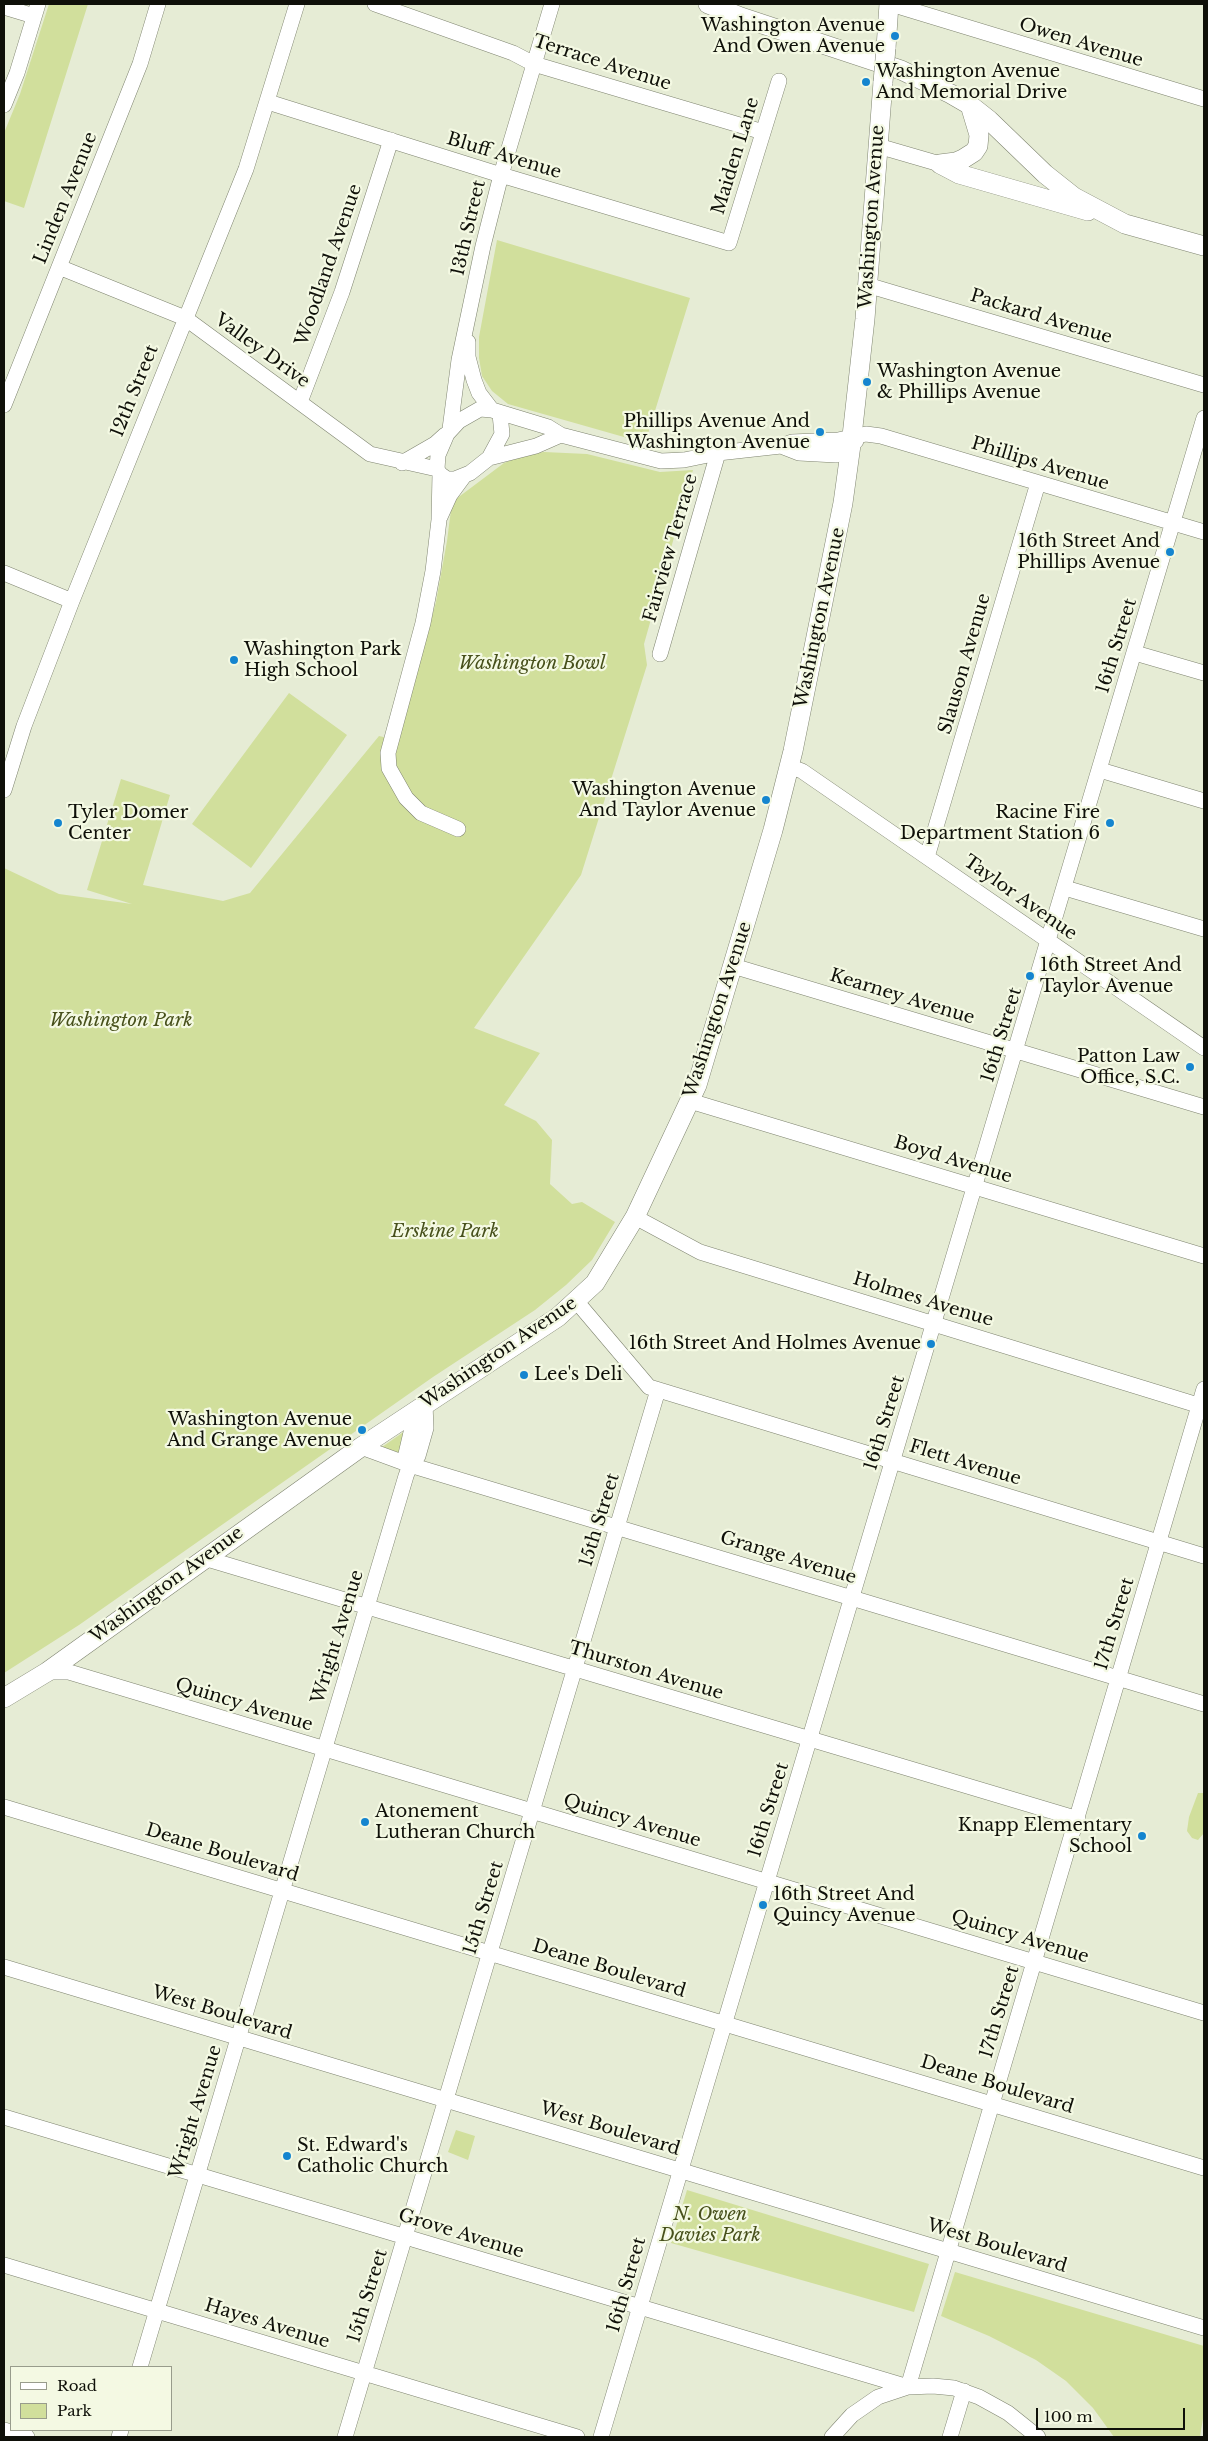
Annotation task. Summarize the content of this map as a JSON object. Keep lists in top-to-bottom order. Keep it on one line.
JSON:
{"streets":{"main road":["Washington Avenue"],"street":["Owen Avenue","Terrace Avenue","Bluff Avenue","Maiden Lane","Linden Avenue","13th Street","Woodland Avenue","Packard Avenue","Valley Drive","12th Street","Phillips Avenue","Fairview Terrace","16th Street","Slauson Avenue","Taylor Avenue","Kearney Avenue","Boyd Avenue","Holmes Avenue","Flett Avenue","15th Street","Grange Avenue","17th Street","Wright Avenue","Thurston Avenue","Quincy Avenue","Deane Boulevard","West Boulevard","Grove Avenue","Hayes Avenue"]},"crossings":[["Owen Avenue","Washington Avenue"],["Terrace Avenue","Maiden Lane"],["Terrace Avenue","13th Street"],["Bluff Avenue","Maiden Lane"],["Bluff Avenue","13th Street"],["Bluff Avenue","Woodland Avenue"],["Bluff Avenue","12th Street"],["Linden Avenue","Valley Drive"],["Washington Avenue","Packard Avenue"],["Washington Avenue","Phillips Avenue"],["Washington Avenue","Taylor Avenue"],["Washington Avenue","Kearney Avenue"],["Washington Avenue","Boyd Avenue"],["Washington Avenue","Holmes Avenue"],["Washington Avenue","Flett Avenue"],["Washington Avenue","Grange Avenue"],["Washington Avenue","Wright Avenue"],["Washington Avenue","Thurston Avenue"],["Washington Avenue","Quincy Avenue"],["13th Street","Valley Drive"],["Woodland Avenue","Valley Drive"],["Valley Drive","12th Street"],["Phillips Avenue","16th Street"],["Phillips Avenue","Slauson Avenue"],["16th Street","Taylor Avenue"],["16th Street","Kearney Avenue"],["16th Street","Boyd Avenue"],["16th Street","Holmes Avenue"],["16th Street","Flett Avenue"],["16th Street","Grange Avenue"],["16th Street","Thurston Avenue"],["16th Street","Quincy Avenue"],["16th Street","Deane Boulevard"],["16th Street","West Boulevard"],["16th Street","Grove Avenue"],["Slauson Avenue","Taylor Avenue"],["Holmes Avenue","17th Street"],["Flett Avenue","15th Street"],["Flett Avenue","17th Street"],["15th Street","Grange Avenue"],["15th Street","Thurston Avenue"],["15th Street","Quincy Avenue"],["15th Street","Deane Boulevard"],["15th Street","West Boulevard"],["15th Street","Grove Avenue"],["15th Street","Hayes Avenue"],["Grange Avenue","17th Street"],["Grange Avenue","Wright Avenue"],["17th Street","Thurston Avenue"],["17th Street","Quincy Avenue"],["17th Street","Deane Boulevard"],["17th Street","West Boulevard"],["17th Street","Grove Avenue"],["Wright Avenue","Thurston Avenue"],["Wright Avenue","Quincy Avenue"],["Wright Avenue","Deane Boulevard"],["Wright Avenue","West Boulevard"],["Wright Avenue","Grove Avenue"],["Wright Avenue","Hayes Avenue"]],"parks":["Washington Bowl","Washington Park","Erskine Park","N. Owen Davies Park"],"places":["Washington Avenue And Owen Avenue","Washington Avenue And Memorial Drive","Washington Avenue & Phillips Avenue","Phillips Avenue And Washington Avenue","16th Street And Phillips Avenue","Washington Park High School","Washington Avenue And Taylor Avenue","Tyler Domer Center","Racine Fire Department Station 6","16th Street And Taylor Avenue","Patton Law Office, S.C.","16th Street And Holmes Avenue","Lee's Deli","Washington Avenue And Grange Avenue","Atonement Lutheran Church","Knapp Elementary School","16th Street And Quincy Avenue","St. Edward's Catholic Church"],"legend":["Road","Park"],"scale_bar":"100 m"}
